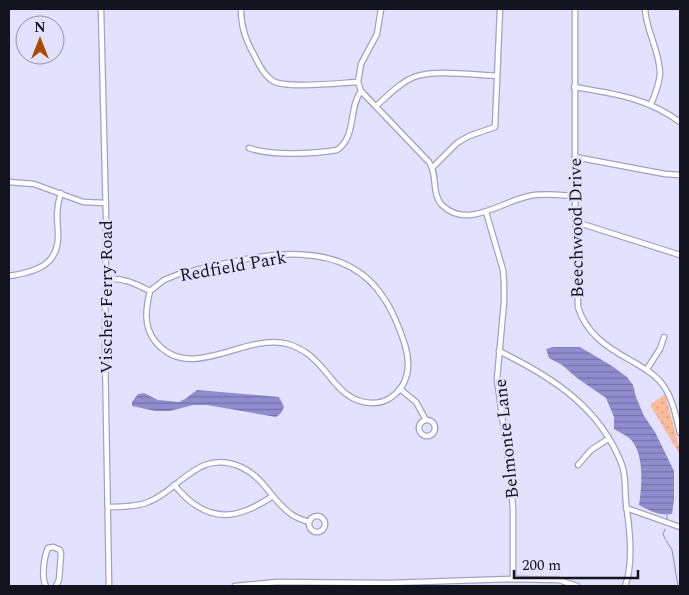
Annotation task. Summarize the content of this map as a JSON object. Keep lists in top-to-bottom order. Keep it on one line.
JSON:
{"streets":{"street":["Beechwood Drive","Redfield Park","Vischer Ferry Road","Belmonte Lane"]},"scale_bar":"200 m","north":"top"}
